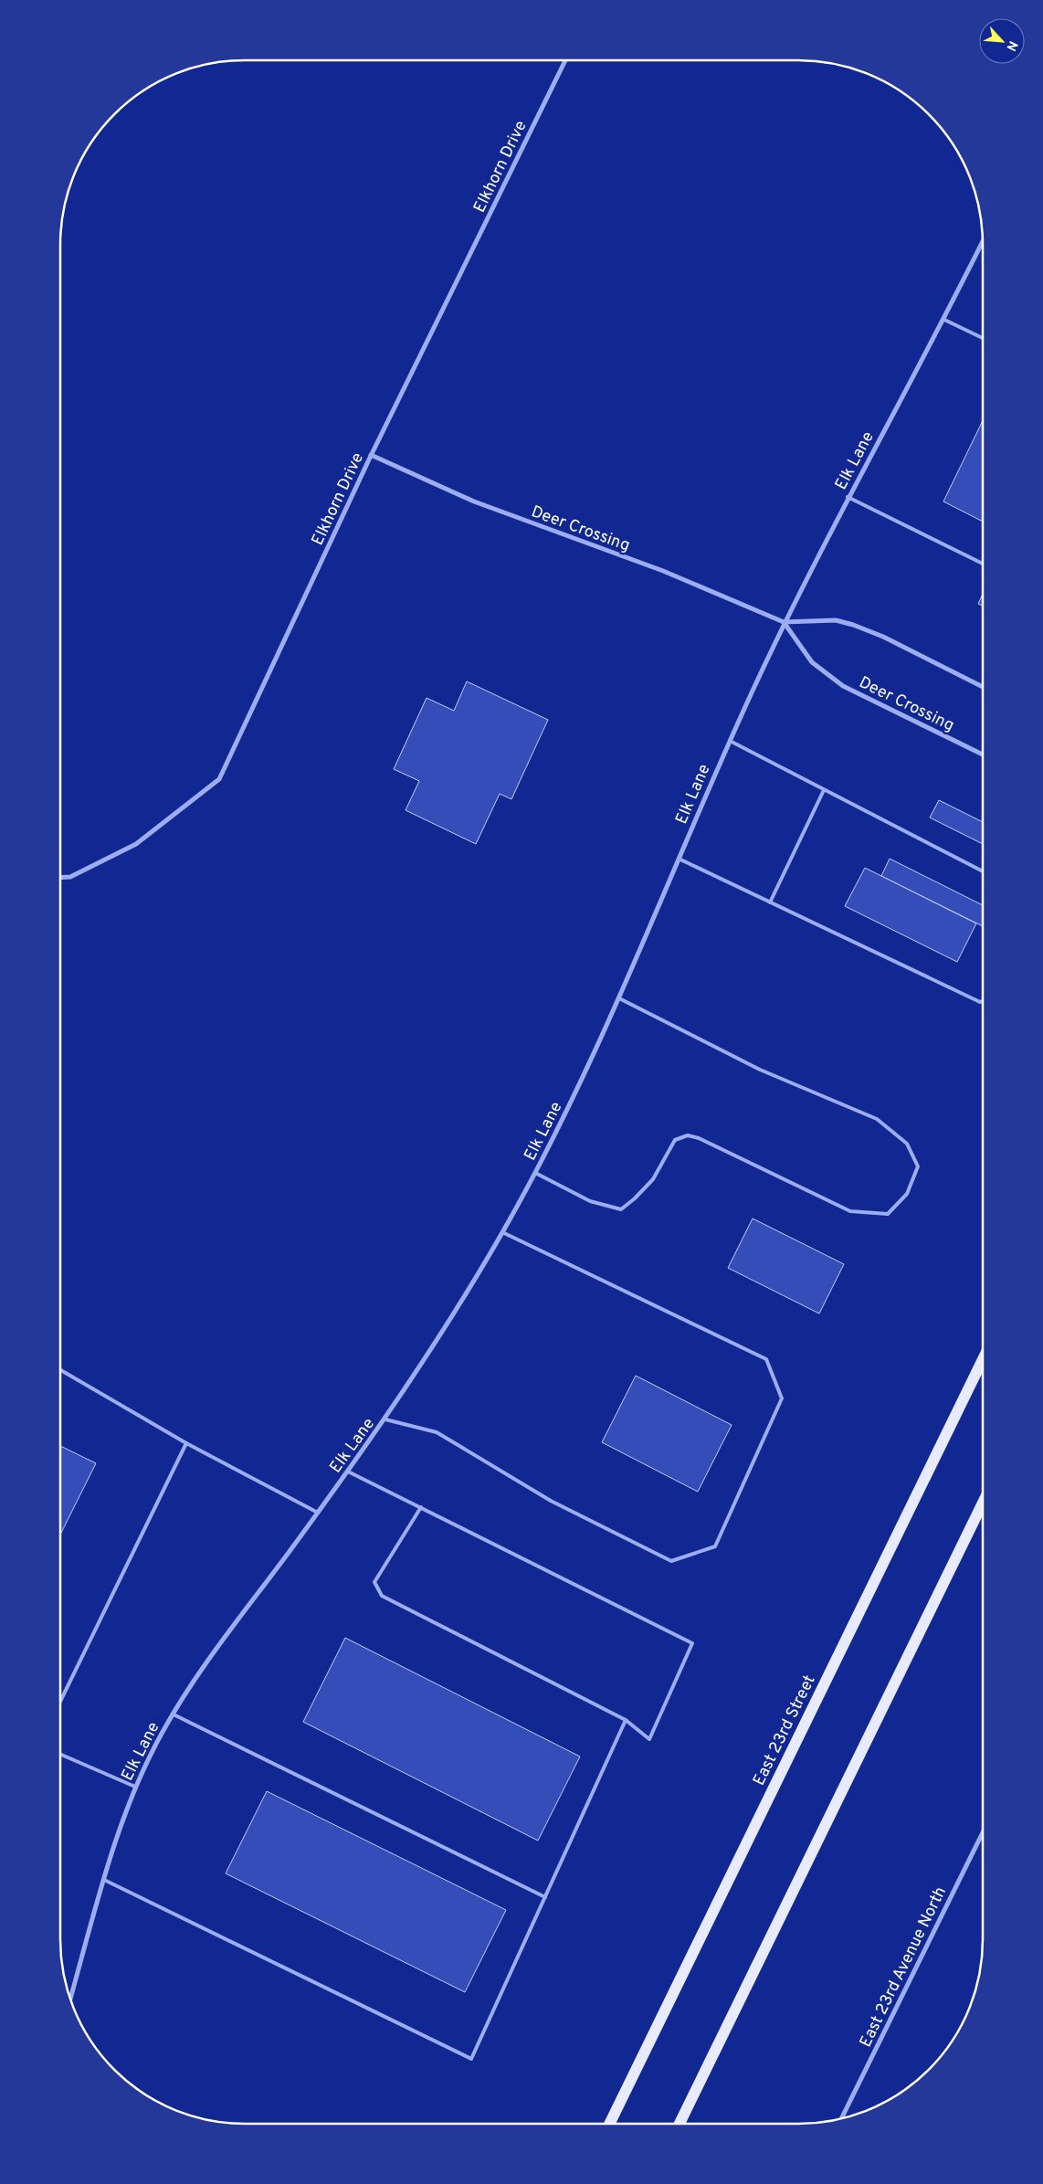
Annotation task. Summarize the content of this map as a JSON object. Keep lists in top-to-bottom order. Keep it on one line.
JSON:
{"streets":{"main road":["East 23rd Street"],"street":["Elkhorn Drive","Elk Lane","Deer Crossing","East 23rd Avenue North"]},"crossings":[["Elkhorn Drive","Deer Crossing"],["Elk Lane","Deer Crossing"]],"north":"bottom right"}
